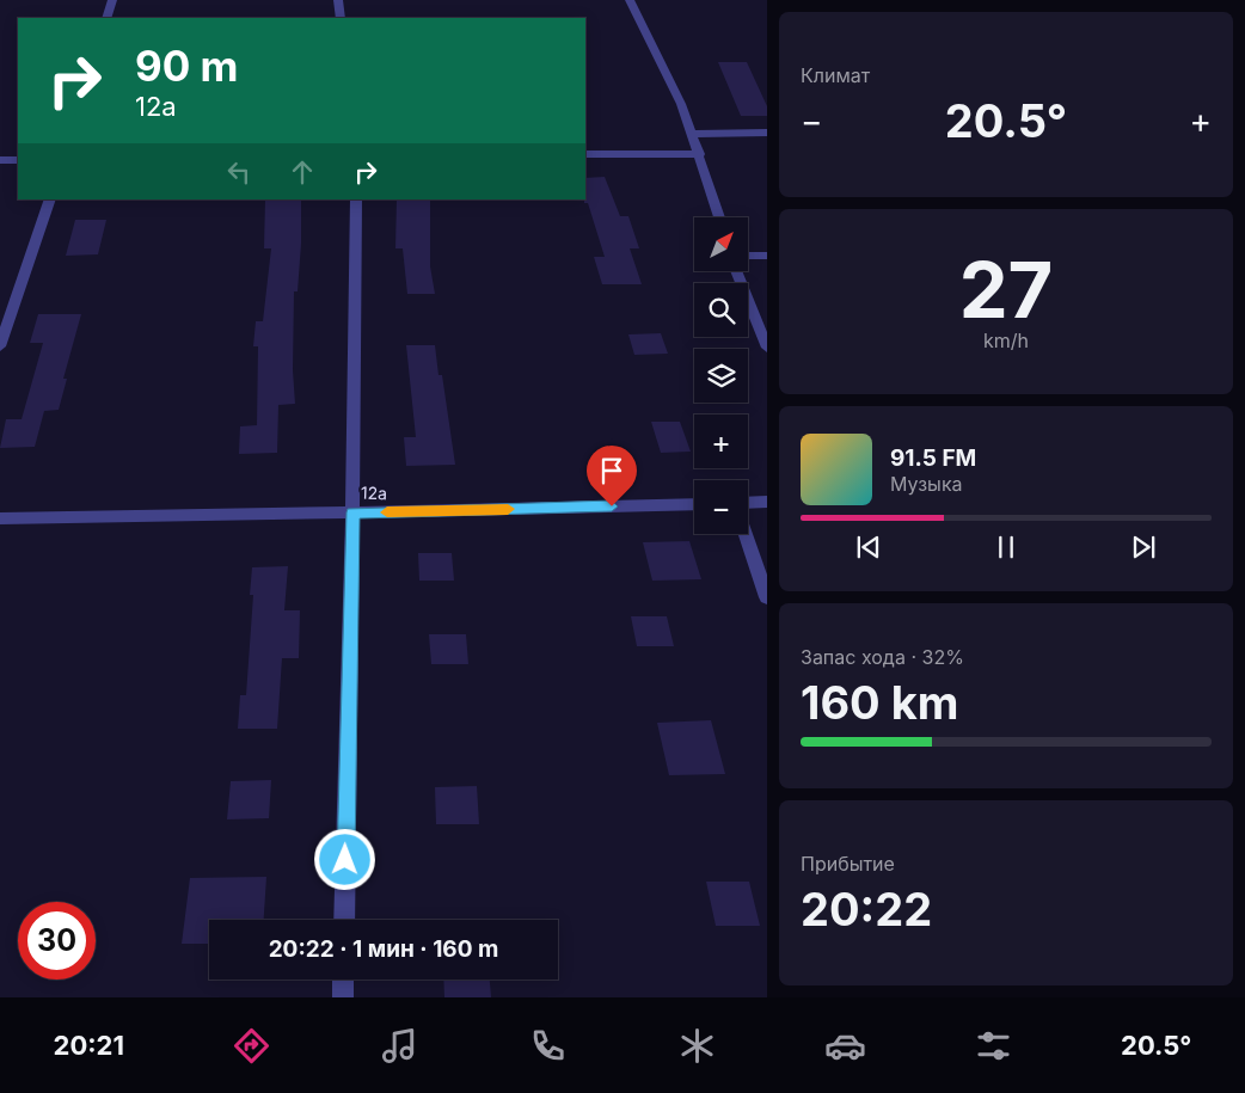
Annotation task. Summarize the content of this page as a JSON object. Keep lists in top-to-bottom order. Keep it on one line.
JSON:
{"streets":{"street":["12а"]},"north":"top right","page":{"tile":["Климат",["27","km/h"],["Запас хода · 32%","160 km"],["Прибытие","20:22"]],"turn":["90 m","12а"],"heat":["−","20.5°","+"],"map_buttons":["+","−"],"song":["91.5 FM","Музыка"],"limit":"30","trip":"20:22 · 1 мин · 160 m","tabs":["20:21","20.5°"]}}
